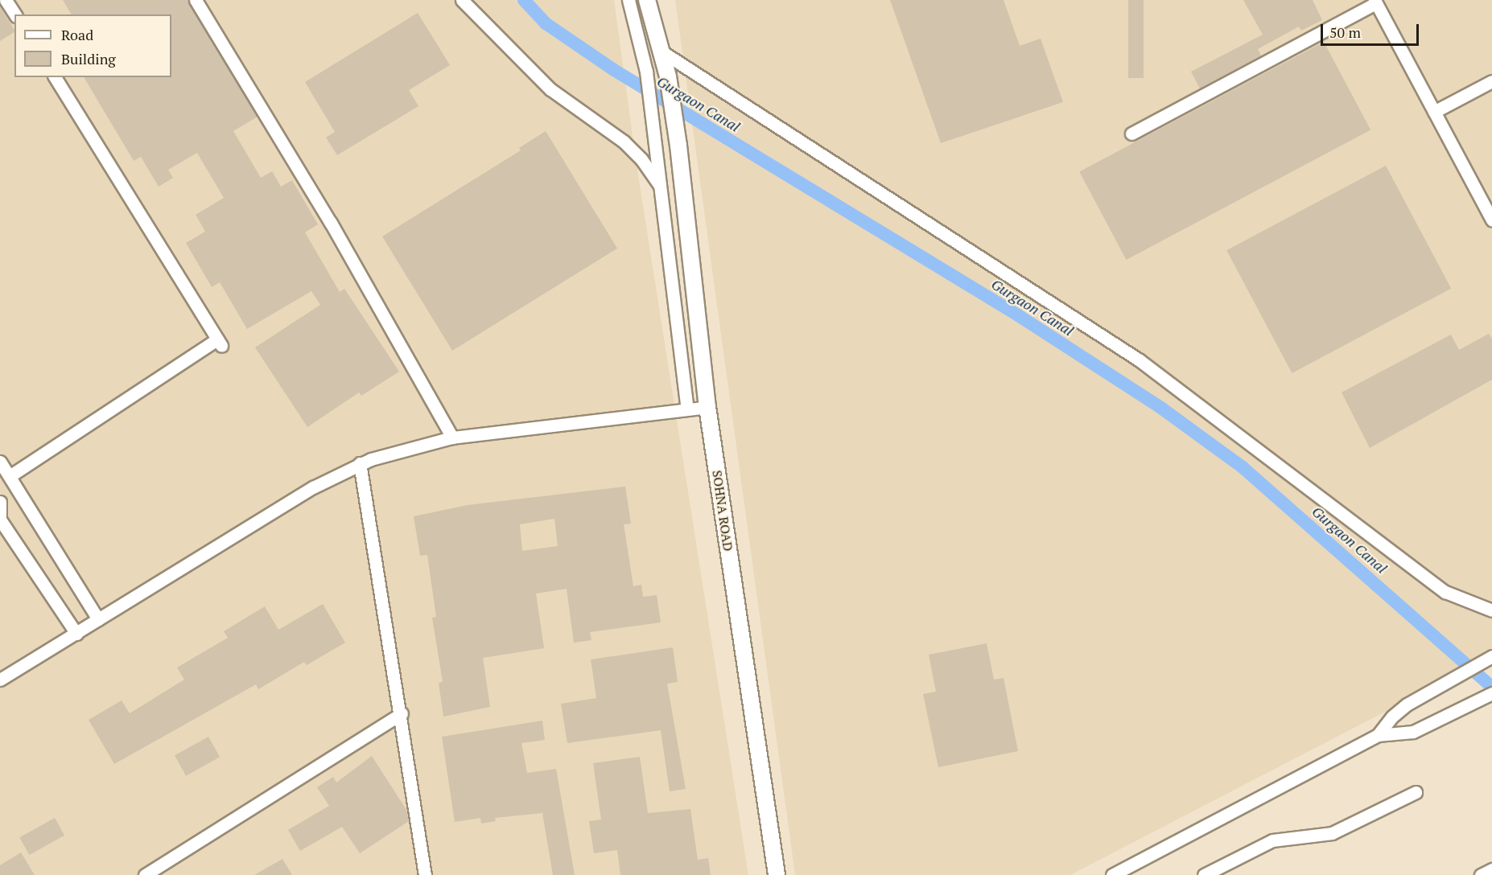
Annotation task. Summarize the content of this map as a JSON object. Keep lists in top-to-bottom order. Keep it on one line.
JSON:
{"streets":{"main road":["SOHNA ROAD"]},"water":["Gurgaon Canal"],"legend":["Road","Building"],"scale_bar":"50 m"}
